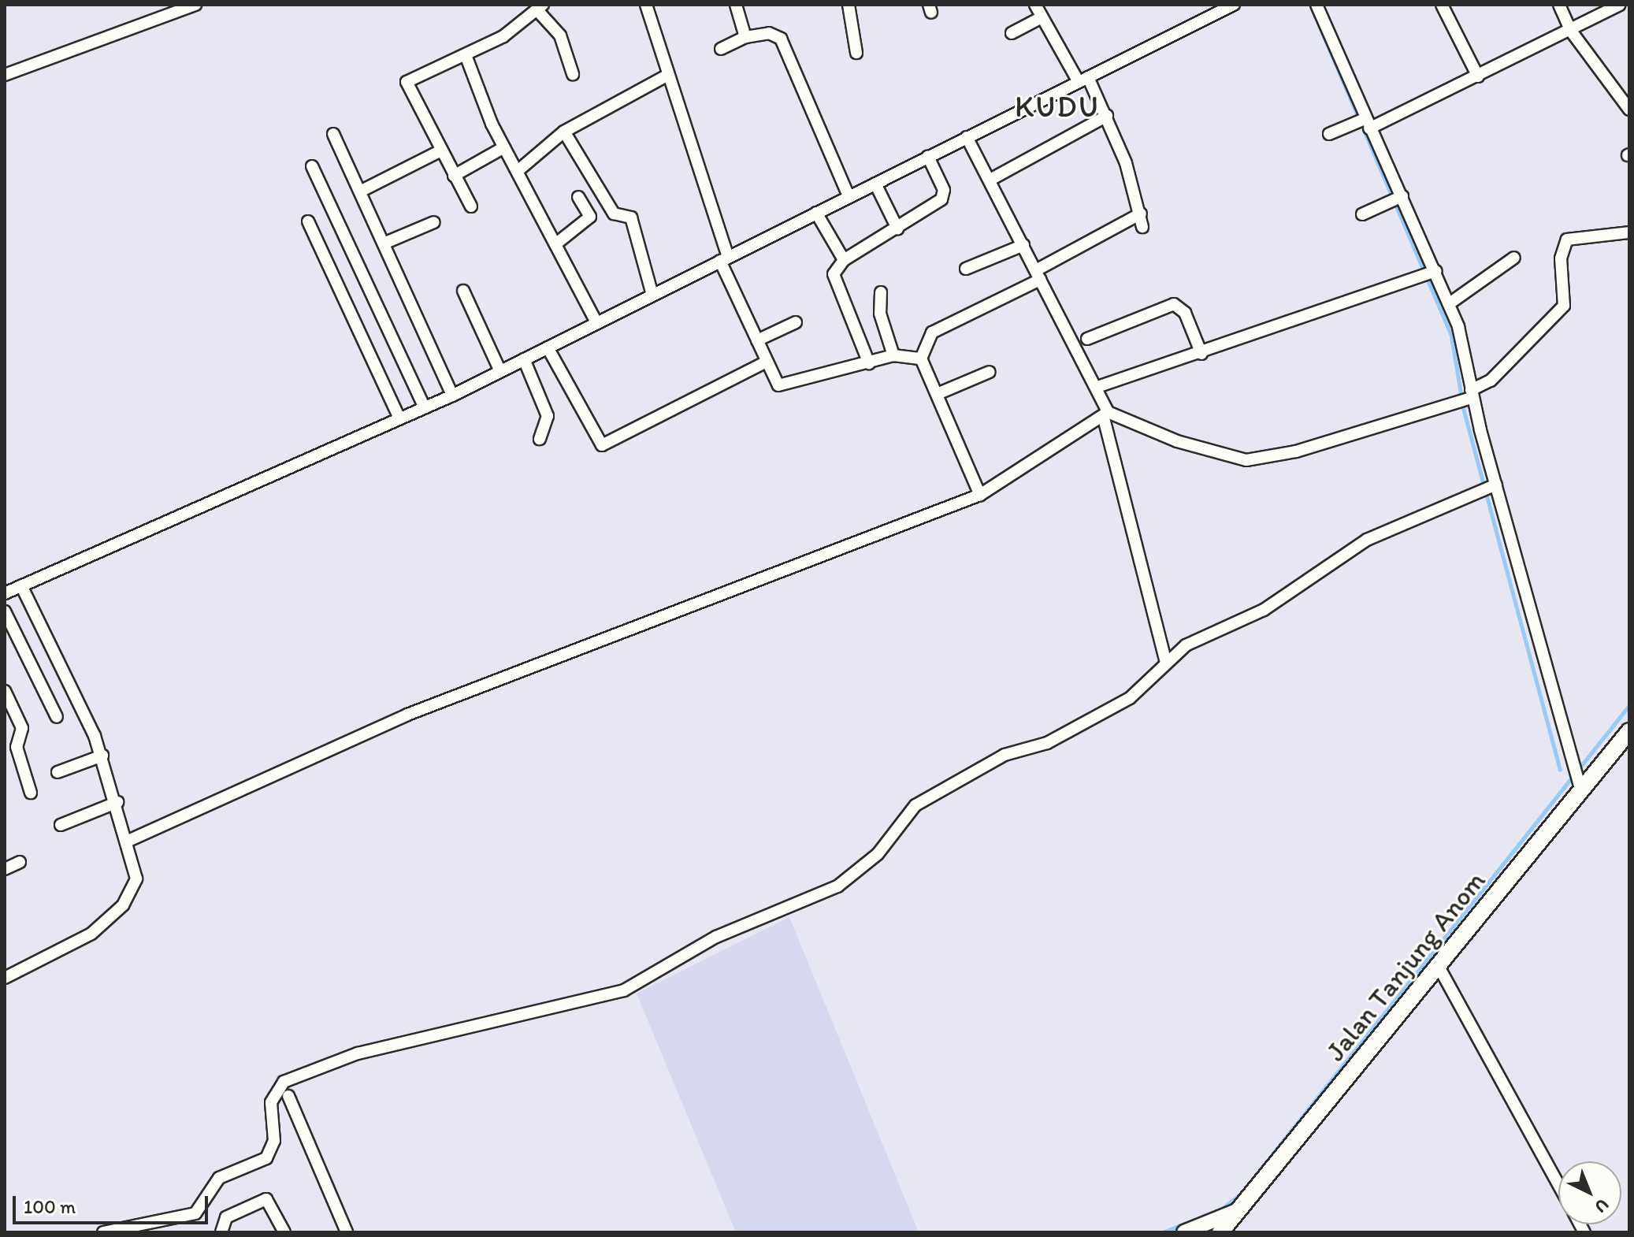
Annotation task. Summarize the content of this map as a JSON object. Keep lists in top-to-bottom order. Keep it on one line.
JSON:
{"streets":{"main road":["Jalan Tanjung Anom"]},"districts":["KUDU"],"scale_bar":"100 m","north":"bottom right"}
